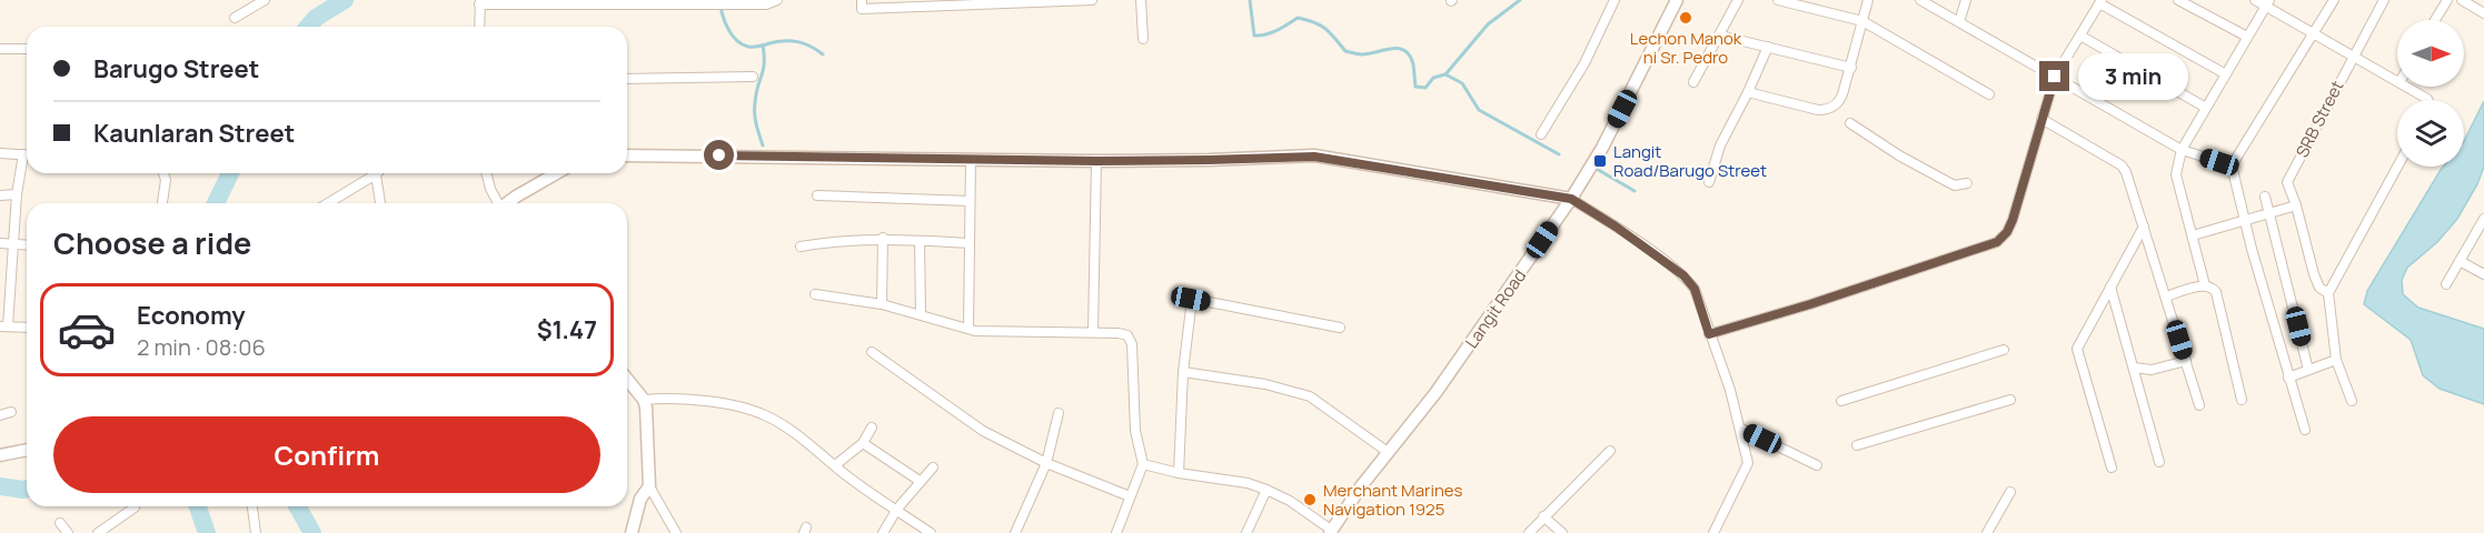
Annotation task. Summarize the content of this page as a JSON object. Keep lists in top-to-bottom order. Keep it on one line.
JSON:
{"streets":{"main road":["Langit Road"],"street":["SRB Street"]},"places":{"other":["Lechon Manok ni Sr. Pedro","Merchant Marines Navigation 1925"],"transit":["Langit Road/Barugo Street"]},"north":"right","page":{"banner":["Barugo Street","Kaunlaran Street"],"bubble":"3 min","heading":"Choose a ride","list":[{"name":"Economy","note":"2 min · 08:06","value":"$1.47"}],"buttons":"Confirm"}}
